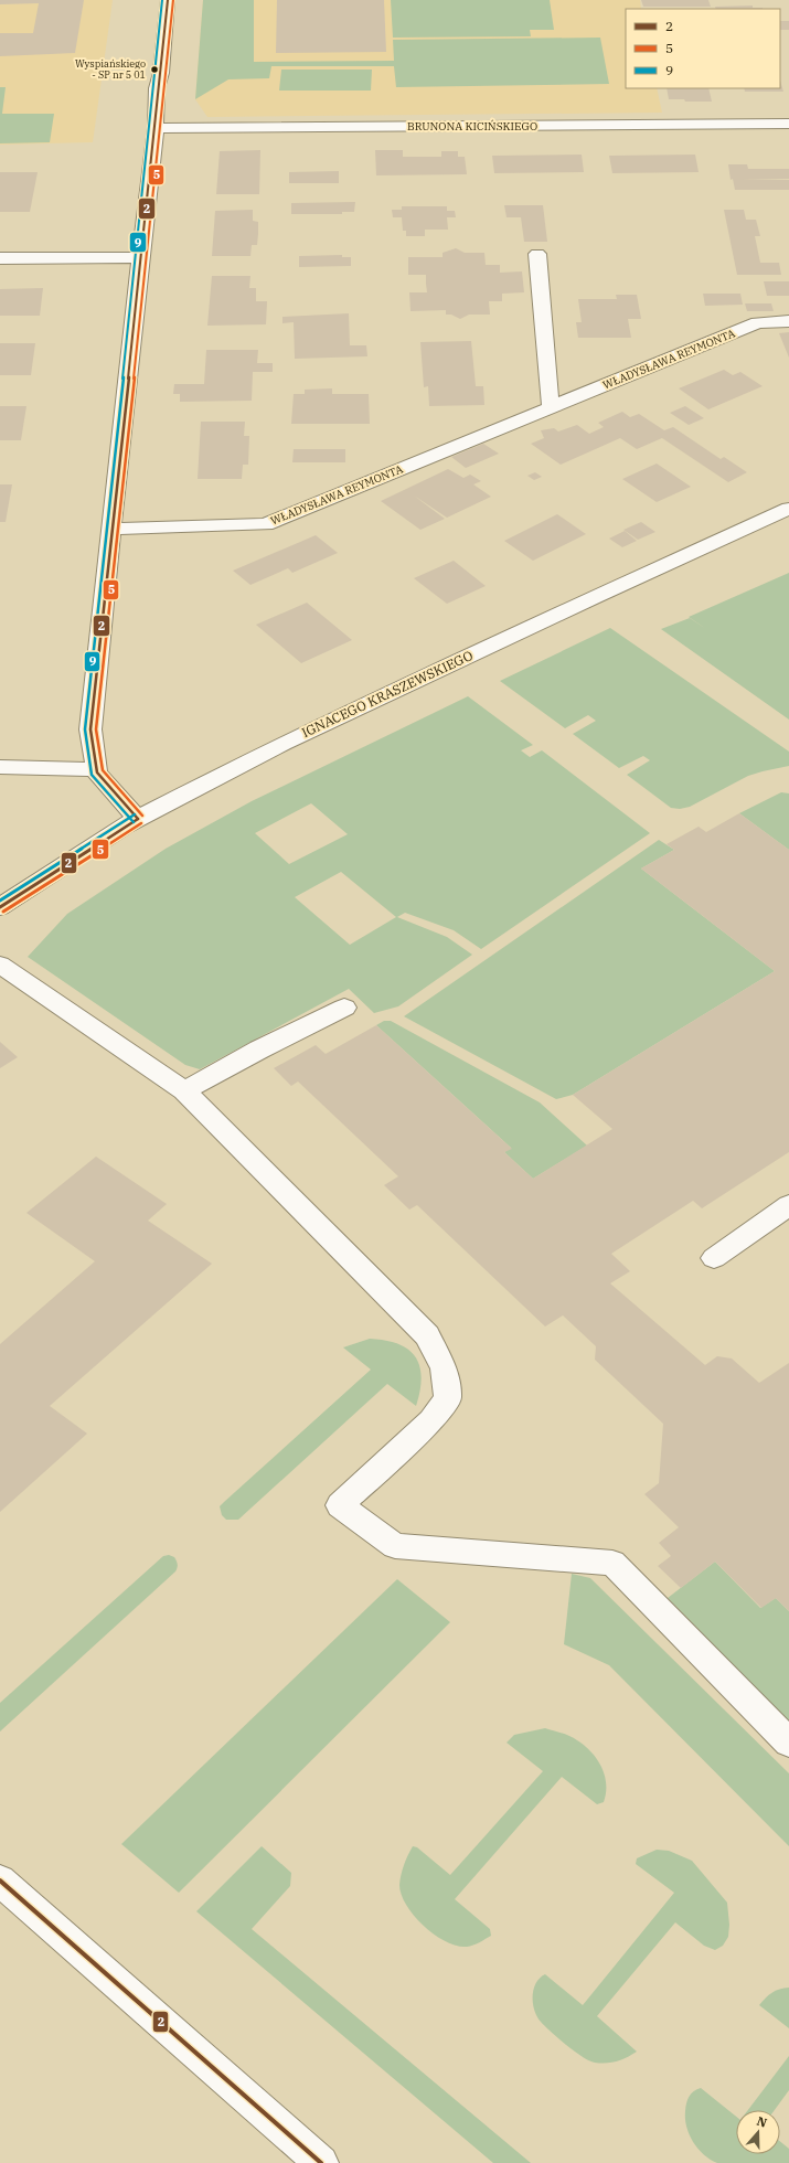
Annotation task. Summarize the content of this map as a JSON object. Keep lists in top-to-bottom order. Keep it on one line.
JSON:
{"streets":{"street":["BRUNONA KICIŃSKIEGO","WŁADYSŁAWA REYMONTA","IGNACEGO KRASZEWSKIEGO"]},"places":["Wyspiańskiego - SP nr 5 01"],"lines":["transit line 2","transit line 5","transit line 9"],"legend":["2","5","9"],"north":"top"}
